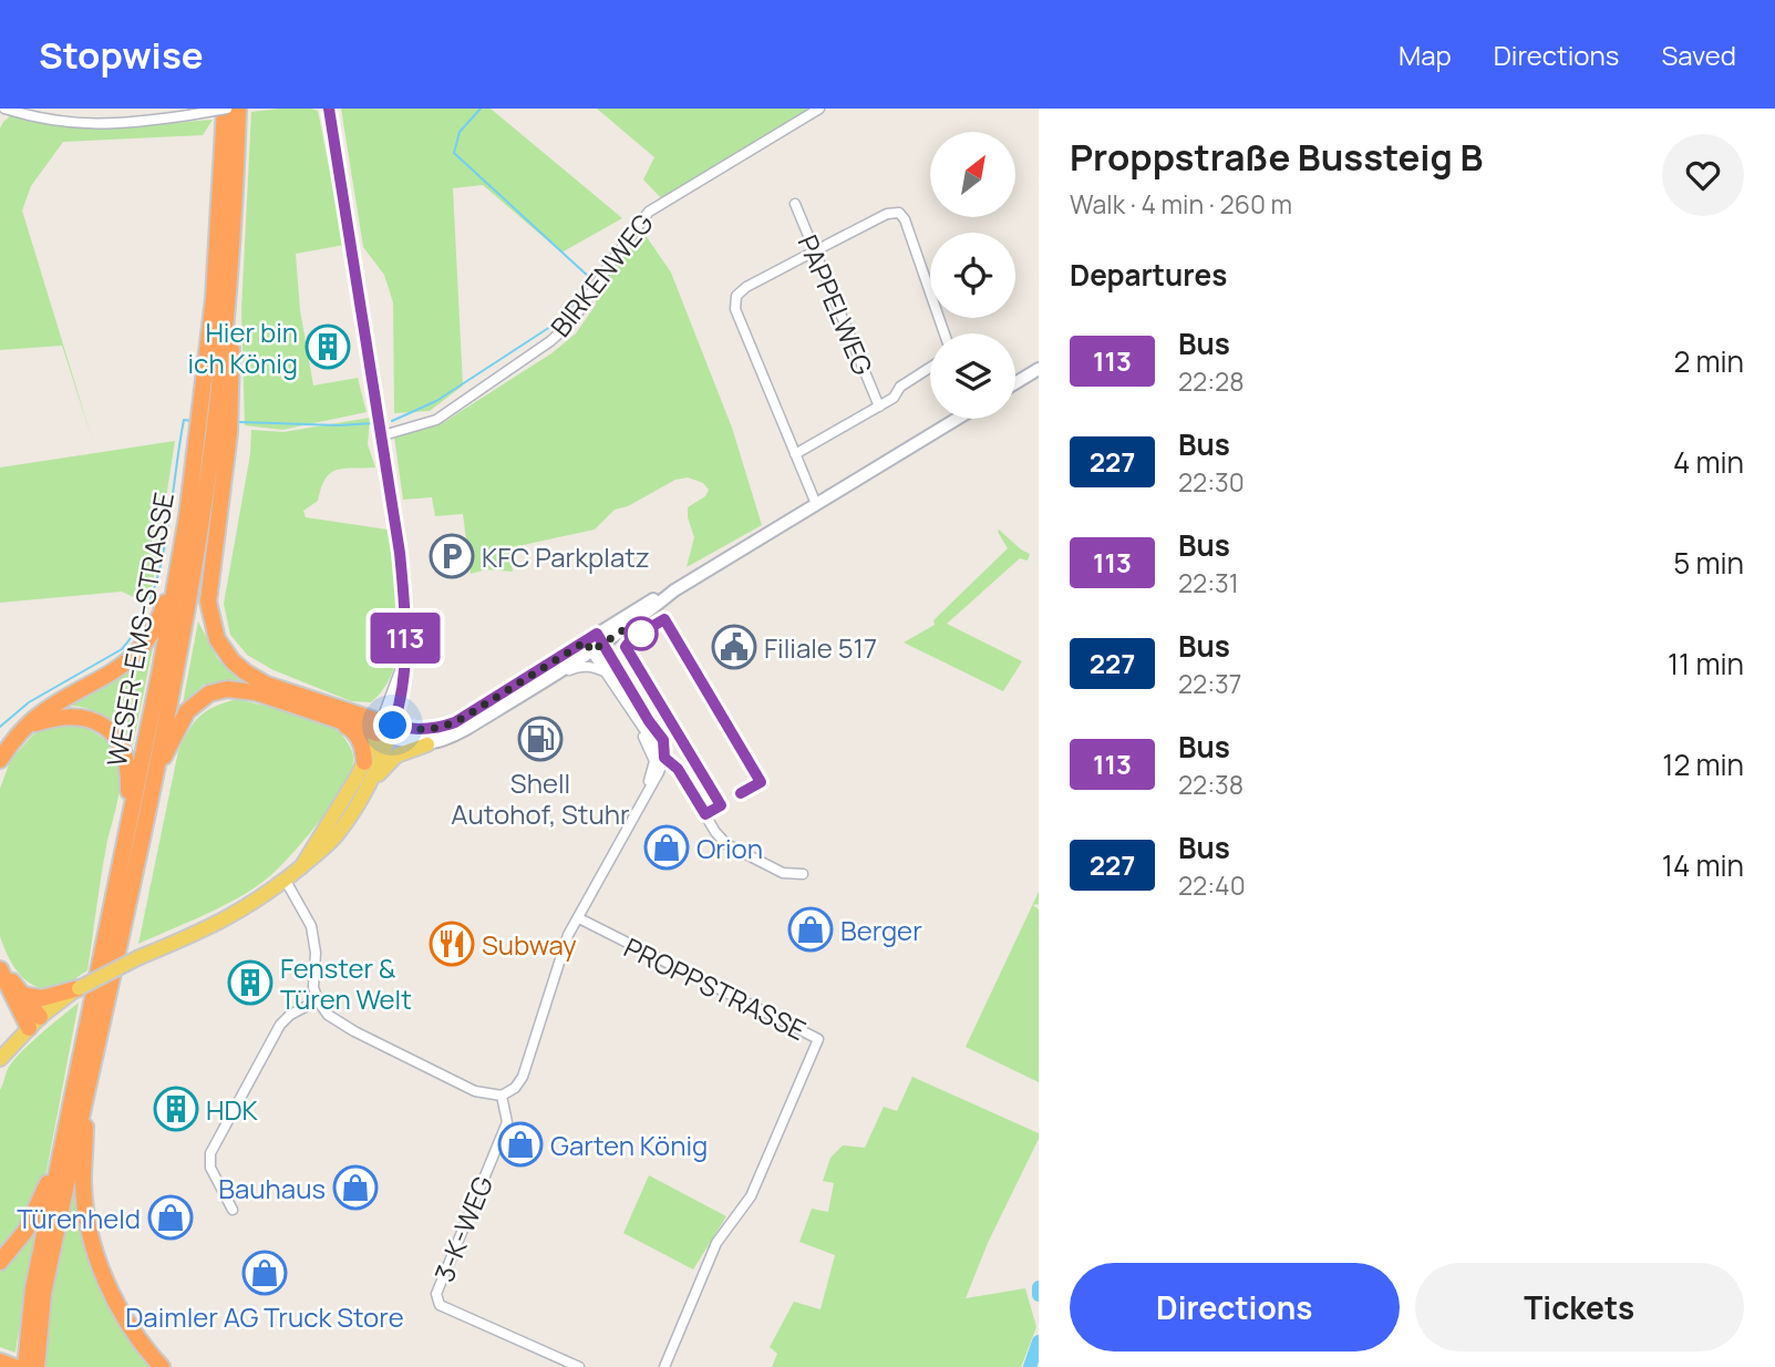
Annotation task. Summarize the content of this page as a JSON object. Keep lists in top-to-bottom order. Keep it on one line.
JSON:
{"streets":{"highway":["WESER-EMS-STRASSE"],"street":["BIRKENWEG","PAPPELWEG","PROPPSTRASSE","3-K-WEG"]},"places":{"building":["Hier bin ich König","Fenster & Türen Welt","HDK"],"parking":["KFC Parkplatz"],"public building":["Filiale 517"],"fuel station":["Shell Autohof, Stuhr"],"shop":["Orion","Berger","Garten König","Bauhaus","Türenheld","Daimler AG Truck Store"],"restaurant":["Subway"]},"lines":["bus line 113"],"north":"top right","page":{"header":"Stopwise","nav":["Map","Directions","Saved"],"on_map":"113","heading":[["Proppstraße Bussteig B","Walk · 4 min · 260 m"],"Departures"],"list":[{"mark":"113","name":"Bus","note":"22:28","value":"2 min"},{"mark":"227","name":"Bus","note":"22:30","value":"4 min"},{"mark":"113","name":"Bus","note":"22:31","value":"5 min"},{"mark":"227","name":"Bus","note":"22:37","value":"11 min"},{"mark":"113","name":"Bus","note":"22:38","value":"12 min"},{"mark":"227","name":"Bus","note":"22:40","value":"14 min"}],"buttons":["Directions","Tickets"]}}
